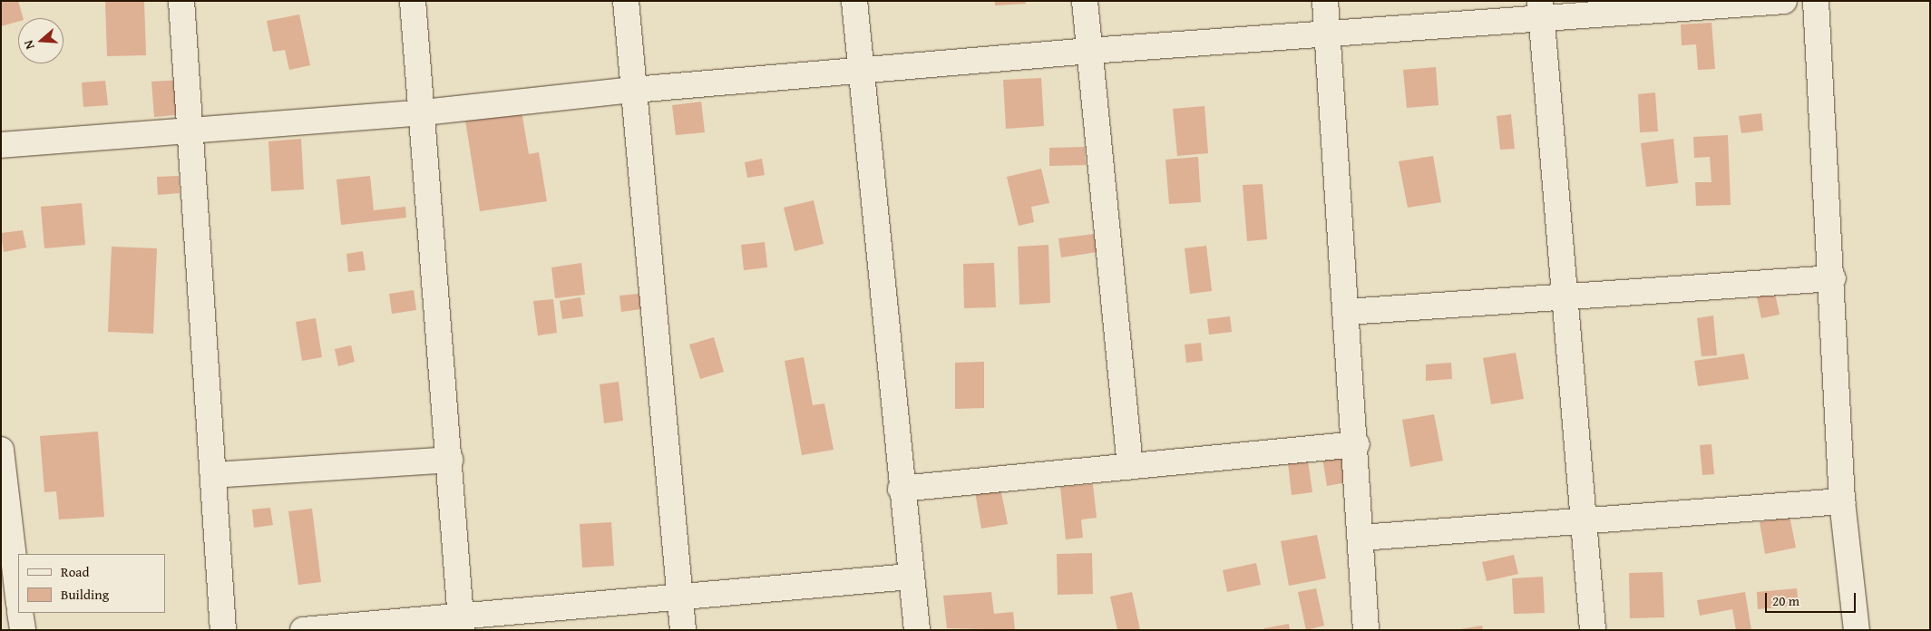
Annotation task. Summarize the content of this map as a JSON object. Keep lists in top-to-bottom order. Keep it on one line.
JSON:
{"legend":["Road","Building"],"scale_bar":"20 m","north":"left"}
